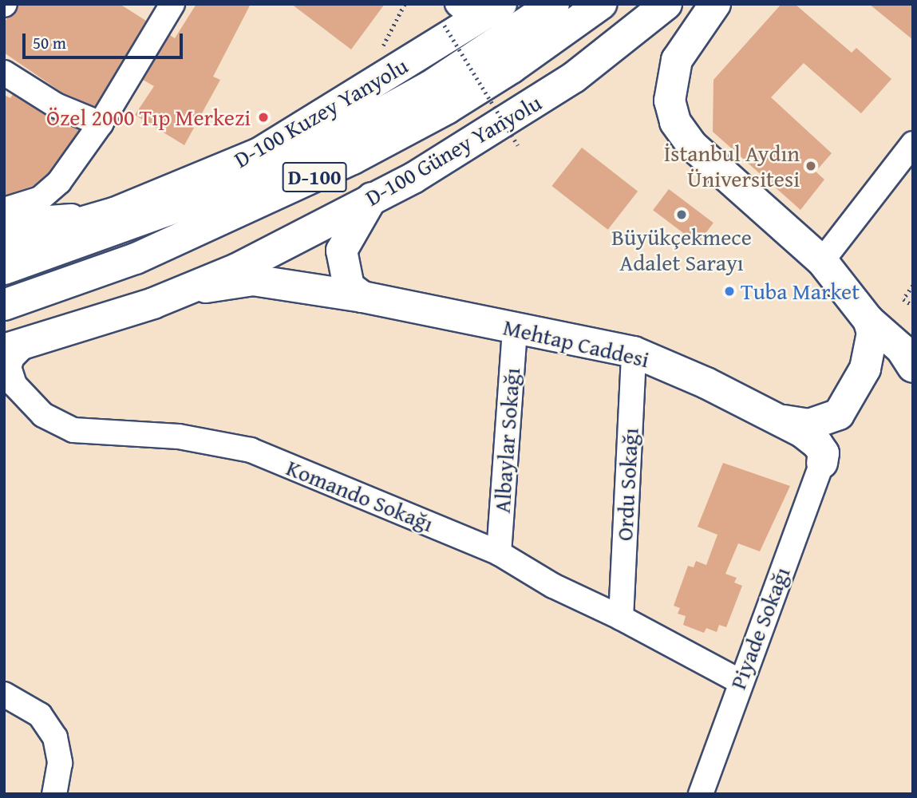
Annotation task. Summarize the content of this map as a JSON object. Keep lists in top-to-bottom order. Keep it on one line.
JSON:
{"streets":{"main road":["D-100 Kuzey Yanyolu","D-100 Güney Yanyolu","D-100","Mehtap Caddesi"],"street":["Albaylar Sokağı","Ordu Sokağı","Komando Sokağı","Piyade Sokağı"]},"crossings":[["D-100 Güney Yanyolu","Mehtap Caddesi"],["D-100 Güney Yanyolu","Komando Sokağı"],["Mehtap Caddesi","Albaylar Sokağı"],["Mehtap Caddesi","Ordu Sokağı"],["Mehtap Caddesi","Piyade Sokağı"],["Albaylar Sokağı","Komando Sokağı"],["Ordu Sokağı","Komando Sokağı"],["Komando Sokağı","Piyade Sokağı"]],"places":["Özel 2000 Tıp Merkezi","İstanbul Aydın Üniversitesi","Büyükçekmece Adalet Sarayı","Tuba Market"],"scale_bar":"50 m"}
